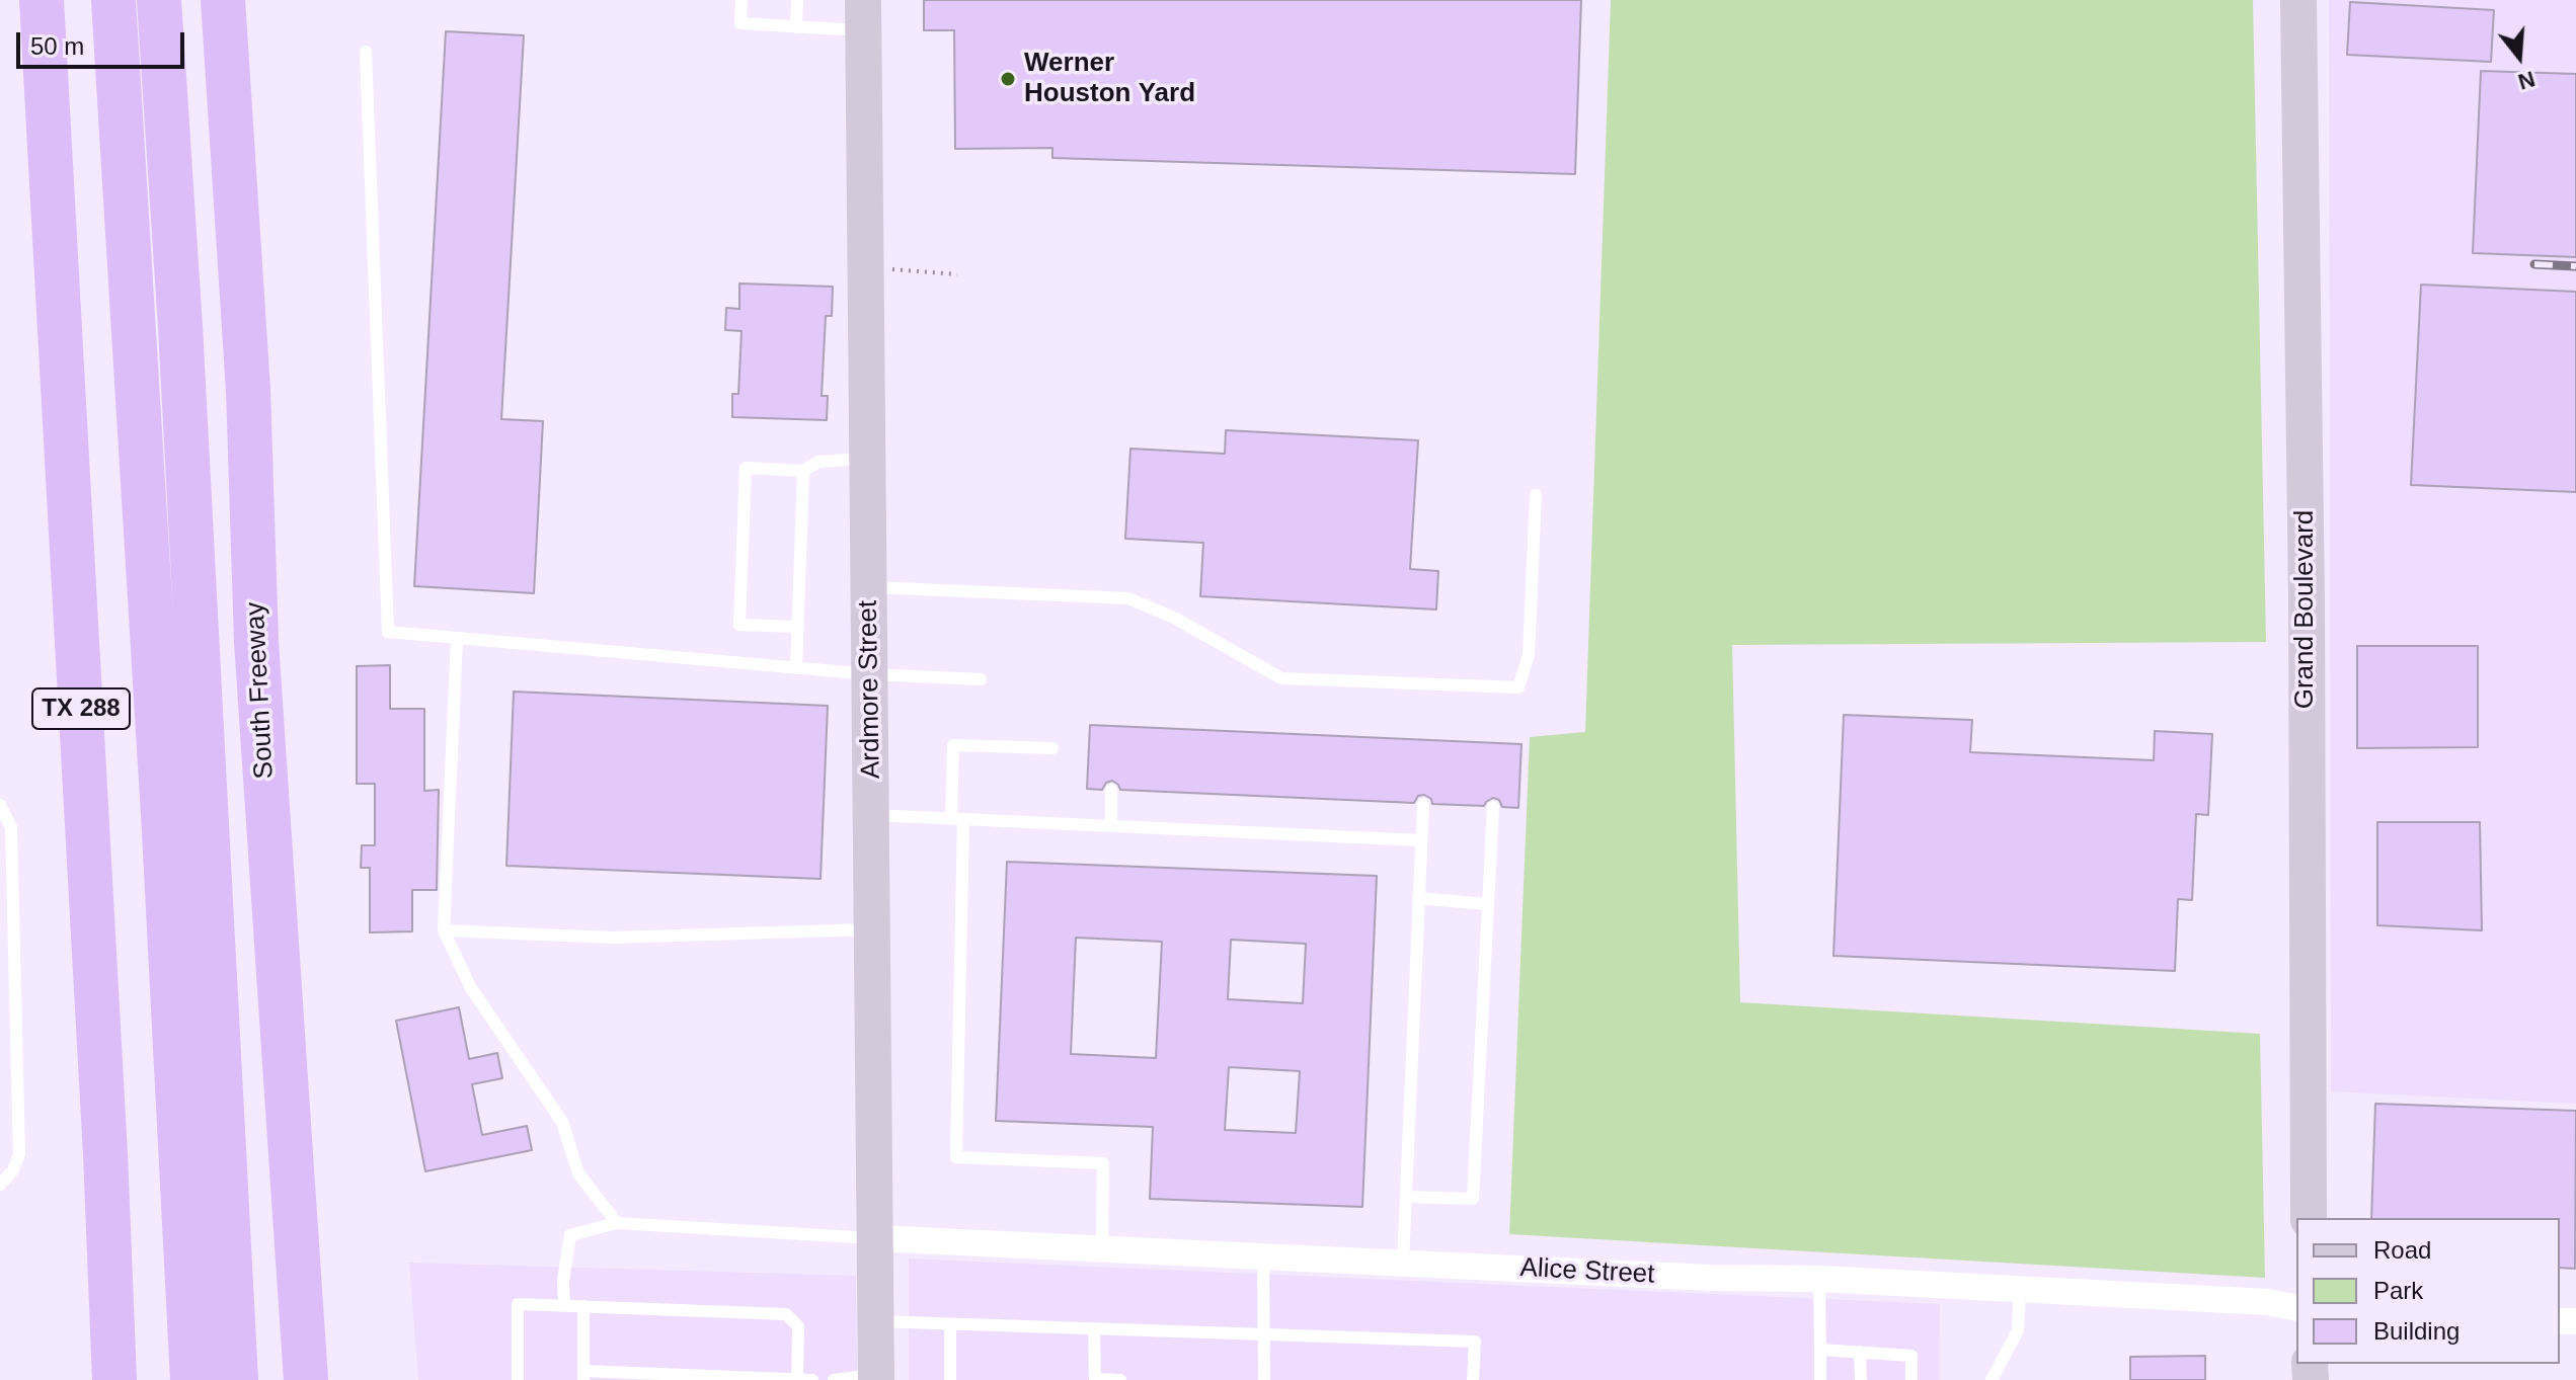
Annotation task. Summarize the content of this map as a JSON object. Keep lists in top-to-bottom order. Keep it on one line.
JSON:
{"streets":{"highway":["South Freeway","TX 288"],"street":["Grand Boulevard","Ardmore Street","Alice Street"]},"crossings":[["Ardmore Street","Alice Street"]],"places":["Werner Houston Yard"],"legend":["Road","Park","Building"],"scale_bar":"50 m","north":"bottom"}
